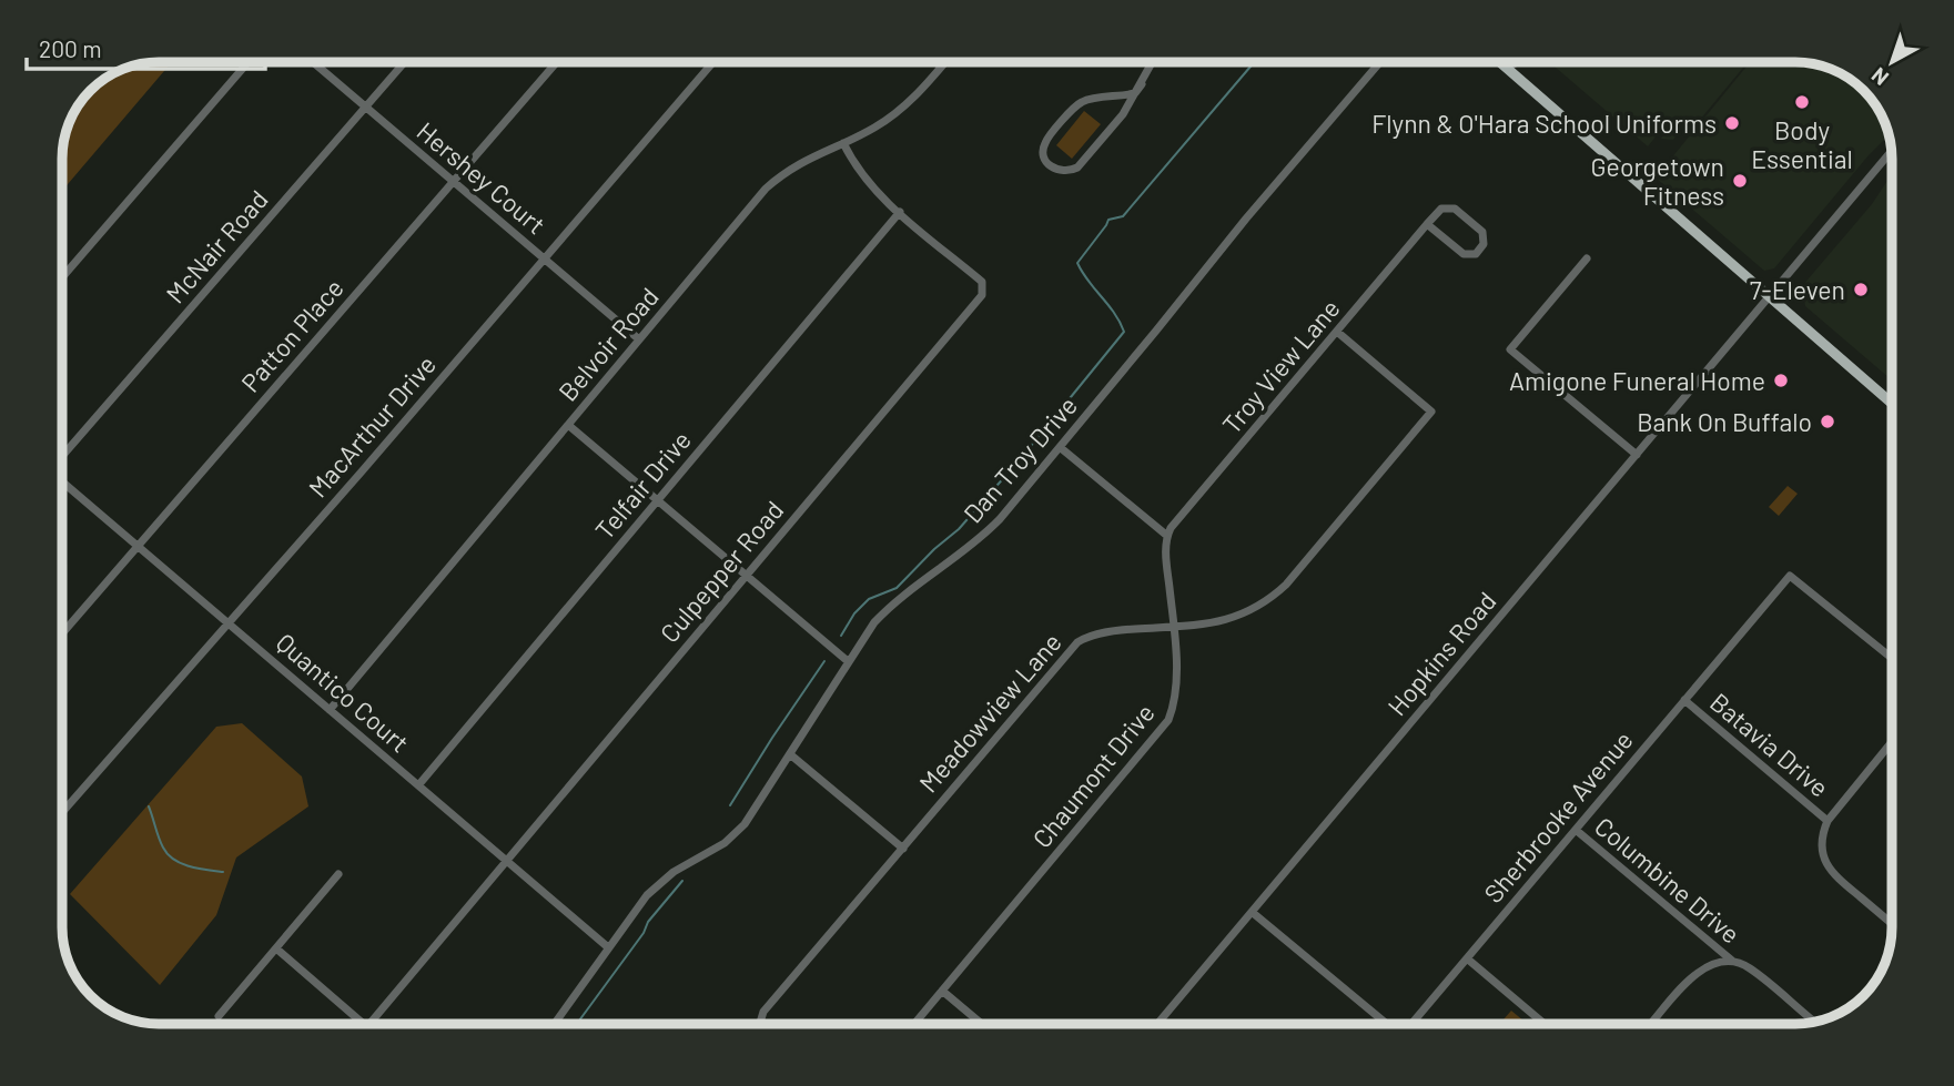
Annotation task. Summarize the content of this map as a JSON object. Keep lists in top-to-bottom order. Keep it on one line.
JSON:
{"streets":{"street":["Hershey Court","McNair Road","Patton Place","Belvoir Road","Troy View Lane","MacArthur Drive","Dan Troy Drive","Telfair Drive","Culpepper Road","Hopkins Road","Quantico Court","Meadowview Lane","Batavia Drive","Chaumont Drive","Sherbrooke Avenue","Columbine Drive"]},"crossings":[["Hershey Court","McNair Road"],["Hershey Court","Patton Place"],["Hershey Court","Belvoir Road"],["Hershey Court","MacArthur Drive"],["Patton Place","Quantico Court"],["Belvoir Road","Culpepper Road"],["Belvoir Road","Quantico Court"],["Troy View Lane","Meadowview Lane"],["Troy View Lane","Chaumont Drive"],["MacArthur Drive","Quantico Court"],["Dan Troy Drive","Quantico Court"],["Telfair Drive","Culpepper Road"],["Telfair Drive","Quantico Court"],["Culpepper Road","Quantico Court"],["Meadowview Lane","Chaumont Drive"],["Batavia Drive","Sherbrooke Avenue"],["Sherbrooke Avenue","Columbine Drive"]],"places":["Body Essential","Flynn & O'Hara School Uniforms","Georgetown Fitness","7-Eleven","Amigone Funeral Home","Bank On Buffalo"],"scale_bar":"200 m","north":"bottom left"}
